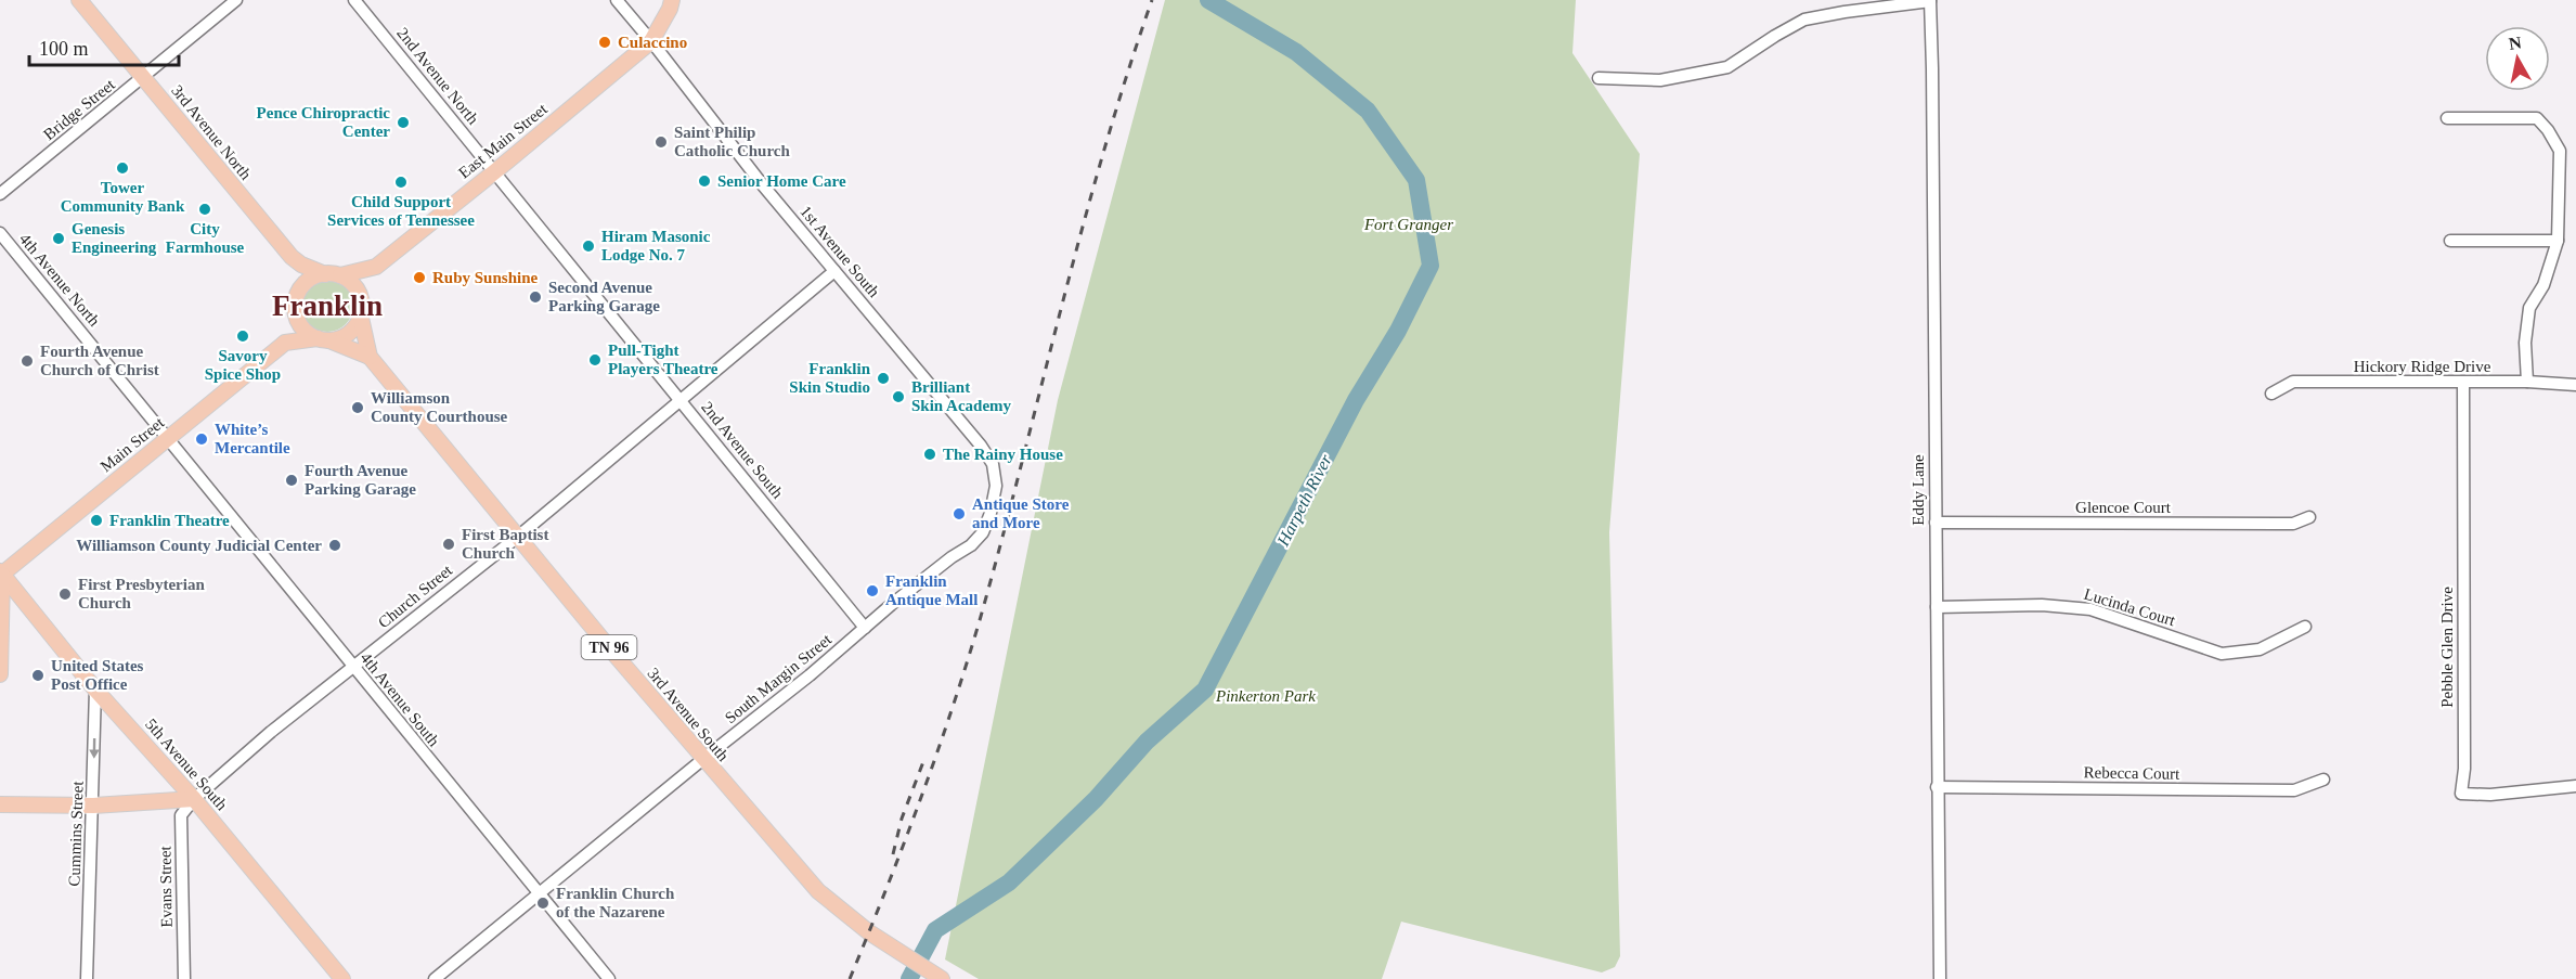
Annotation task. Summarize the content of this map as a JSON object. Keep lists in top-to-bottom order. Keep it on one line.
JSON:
{"streets":{"main road":["3rd Avenue North","East Main Street","Main Street","TN 96","3rd Avenue South","5th Avenue South"],"street":["2nd Avenue North","Bridge Street","1st Avenue South","4th Avenue North","Hickory Ridge Drive","2nd Avenue South","Eddy Lane","Glencoe Court","Church Street","Lucinda Court","Pebble Glen Drive","South Margin Street","4th Avenue South","Rebecca Court","Cummins Street","Evans Street"]},"crossings":[["2nd Avenue North","East Main Street"],["2nd Avenue North","2nd Avenue South"],["Bridge Street","3rd Avenue North"],["3rd Avenue North","East Main Street"],["3rd Avenue North","3rd Avenue South"],["East Main Street","1st Avenue South"],["East Main Street","2nd Avenue South"],["East Main Street","3rd Avenue South"],["1st Avenue South","Church Street"],["1st Avenue South","South Margin Street"],["4th Avenue North","Main Street"],["4th Avenue North","4th Avenue South"],["Hickory Ridge Drive","Pebble Glen Drive"],["Main Street","4th Avenue South"],["Main Street","5th Avenue South"],["2nd Avenue South","Church Street"],["2nd Avenue South","South Margin Street"],["Eddy Lane","Glencoe Court"],["Eddy Lane","Lucinda Court"],["Eddy Lane","Rebecca Court"],["Church Street","4th Avenue South"],["Church Street","3rd Avenue South"],["Church Street","5th Avenue South"],["Church Street","Evans Street"],["South Margin Street","4th Avenue South"],["South Margin Street","3rd Avenue South"],["5th Avenue South","Cummins Street"],["5th Avenue South","Evans Street"]],"one_way":["Cummins Street"],"districts":["Franklin"],"water":["Harpeth River"],"parks":["Fort Granger","Pinkerton Park"],"places":["Culaccino","Pence Chiropractic Center","Saint Philip Catholic Church","Tower Community Bank","Senior Home Care","Child Support Services of Tennessee","City Farmhouse","Genesis Engineering","Hiram Masonic Lodge No. 7","Ruby Sunshine","Second Avenue Parking Garage","Savory Spice Shop","Pull-Tight Players Theatre","Fourth Avenue Church of Christ","Franklin Skin Studio","Brilliant Skin Academy","Williamson County Courthouse","White’s Mercantile","The Rainy House","Fourth Avenue Parking Garage","Antique Store and More","Franklin Theatre","First Baptist Church","Williamson County Judicial Center","Franklin Antique Mall","First Presbyterian Church","United States Post Office","Franklin Church of the Nazarene"],"scale_bar":"100 m","north":"top"}
